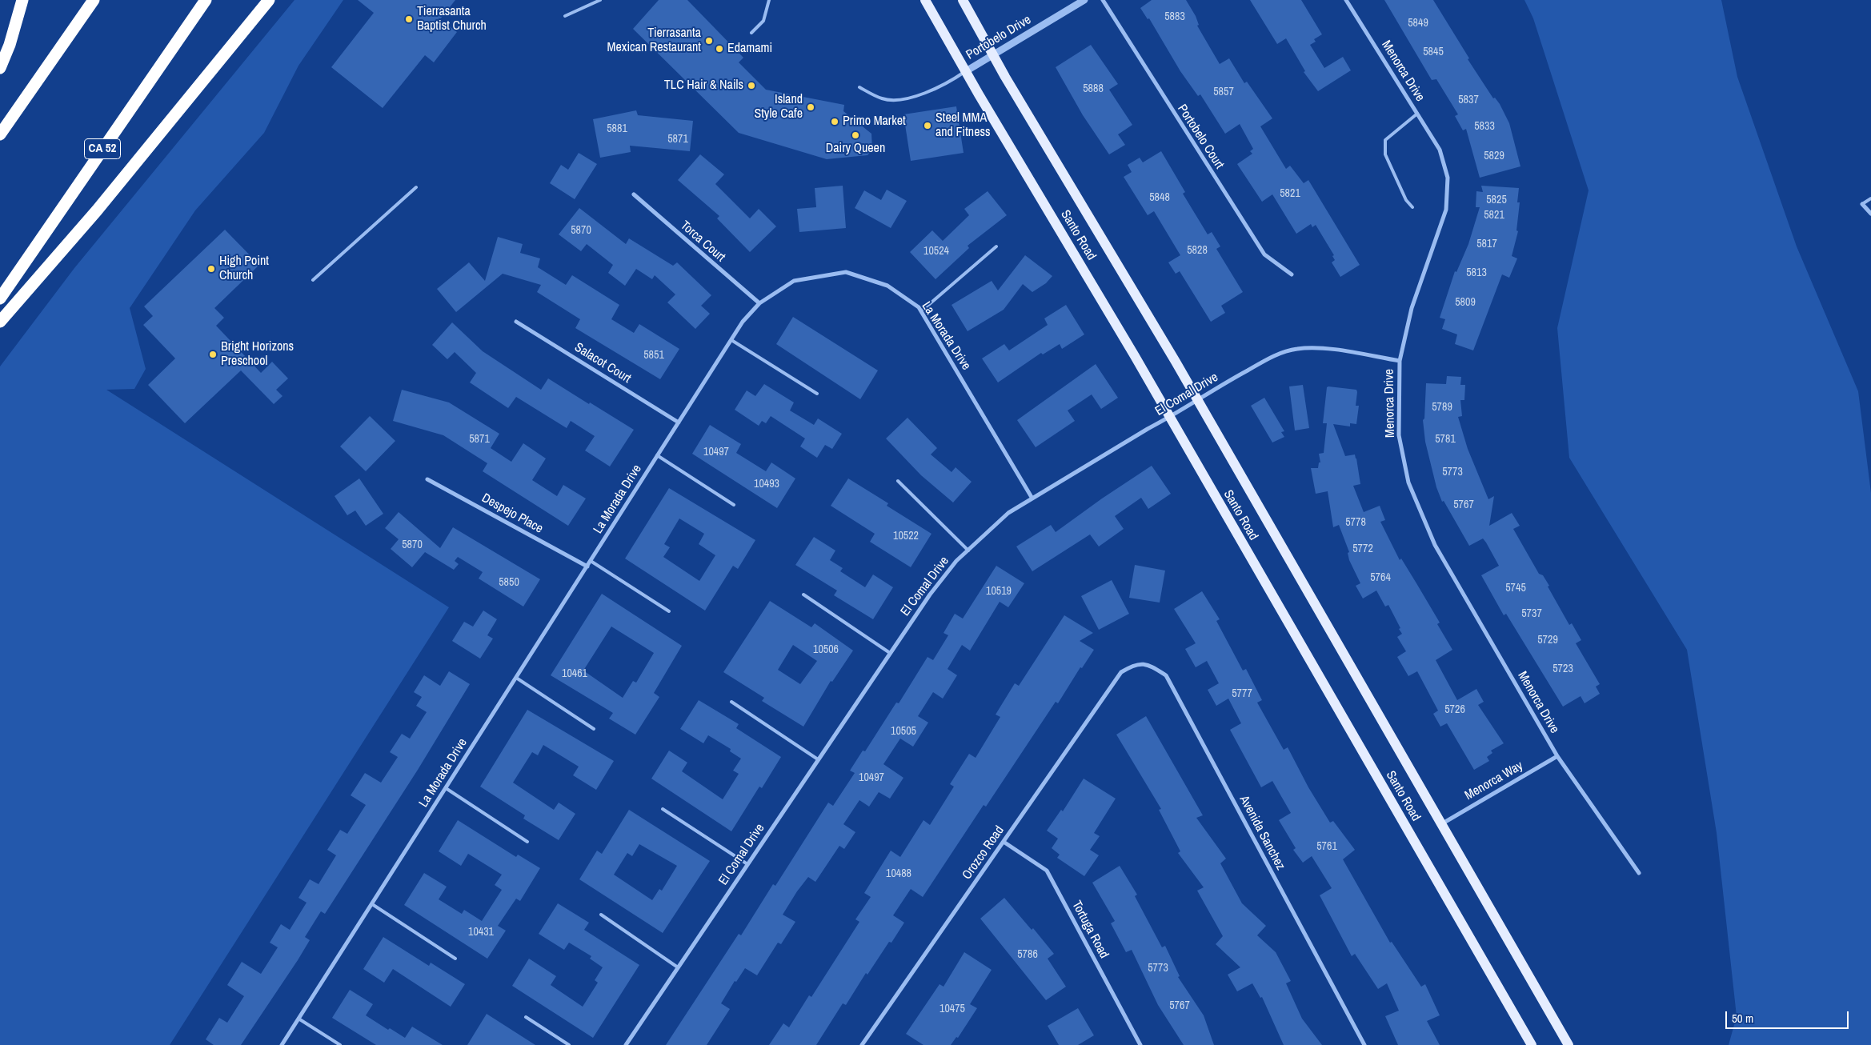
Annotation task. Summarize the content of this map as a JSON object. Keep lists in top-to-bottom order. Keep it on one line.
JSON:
{"streets":{"highway":["CA 52"],"main road":["Santo Road"],"street":["Portobelo Drive","Menorca Drive","Portobelo Court","Torca Court","La Morada Drive","Salacot Court","El Comal Drive","Despejo Place","Menorca Way","Avenida Sanchez","Orozco Road","Tortuga Road"]},"crossings":[["Portobelo Drive","Santo Road"],["Menorca Drive","El Comal Drive"],["Menorca Drive","Menorca Way"],["Santo Road","El Comal Drive"],["Santo Road","Menorca Way"],["Torca Court","La Morada Drive"],["La Morada Drive","Salacot Court"],["La Morada Drive","El Comal Drive"],["La Morada Drive","Despejo Place"],["Avenida Sanchez","Orozco Road"],["Orozco Road","Tortuga Road"]],"places":["Tierrasanta Baptist Church","Tierrasanta Mexican Restaurant","Edamami","TLC Hair & Nails","Island Style Cafe","Primo Market","Steel MMA and Fitness","Dairy Queen","High Point Church","Bright Horizons Preschool"],"house_numbers":["5883","5849","5845","5888","5857","5837","5833","5881","5871","5829","5821","5848","5825","5821","5870","5817","5828","10524","5813","5809","5851","5789","5871","5781","10497","5773","10493","5767","5778","10522","5870","5772","5764","5850","5745","10519","5737","5729","10506","5723","10461","5777","5726","10505","10497","5761","10488","10431","5786","5773","5767","10475"],"scale_bar":"50 m"}
